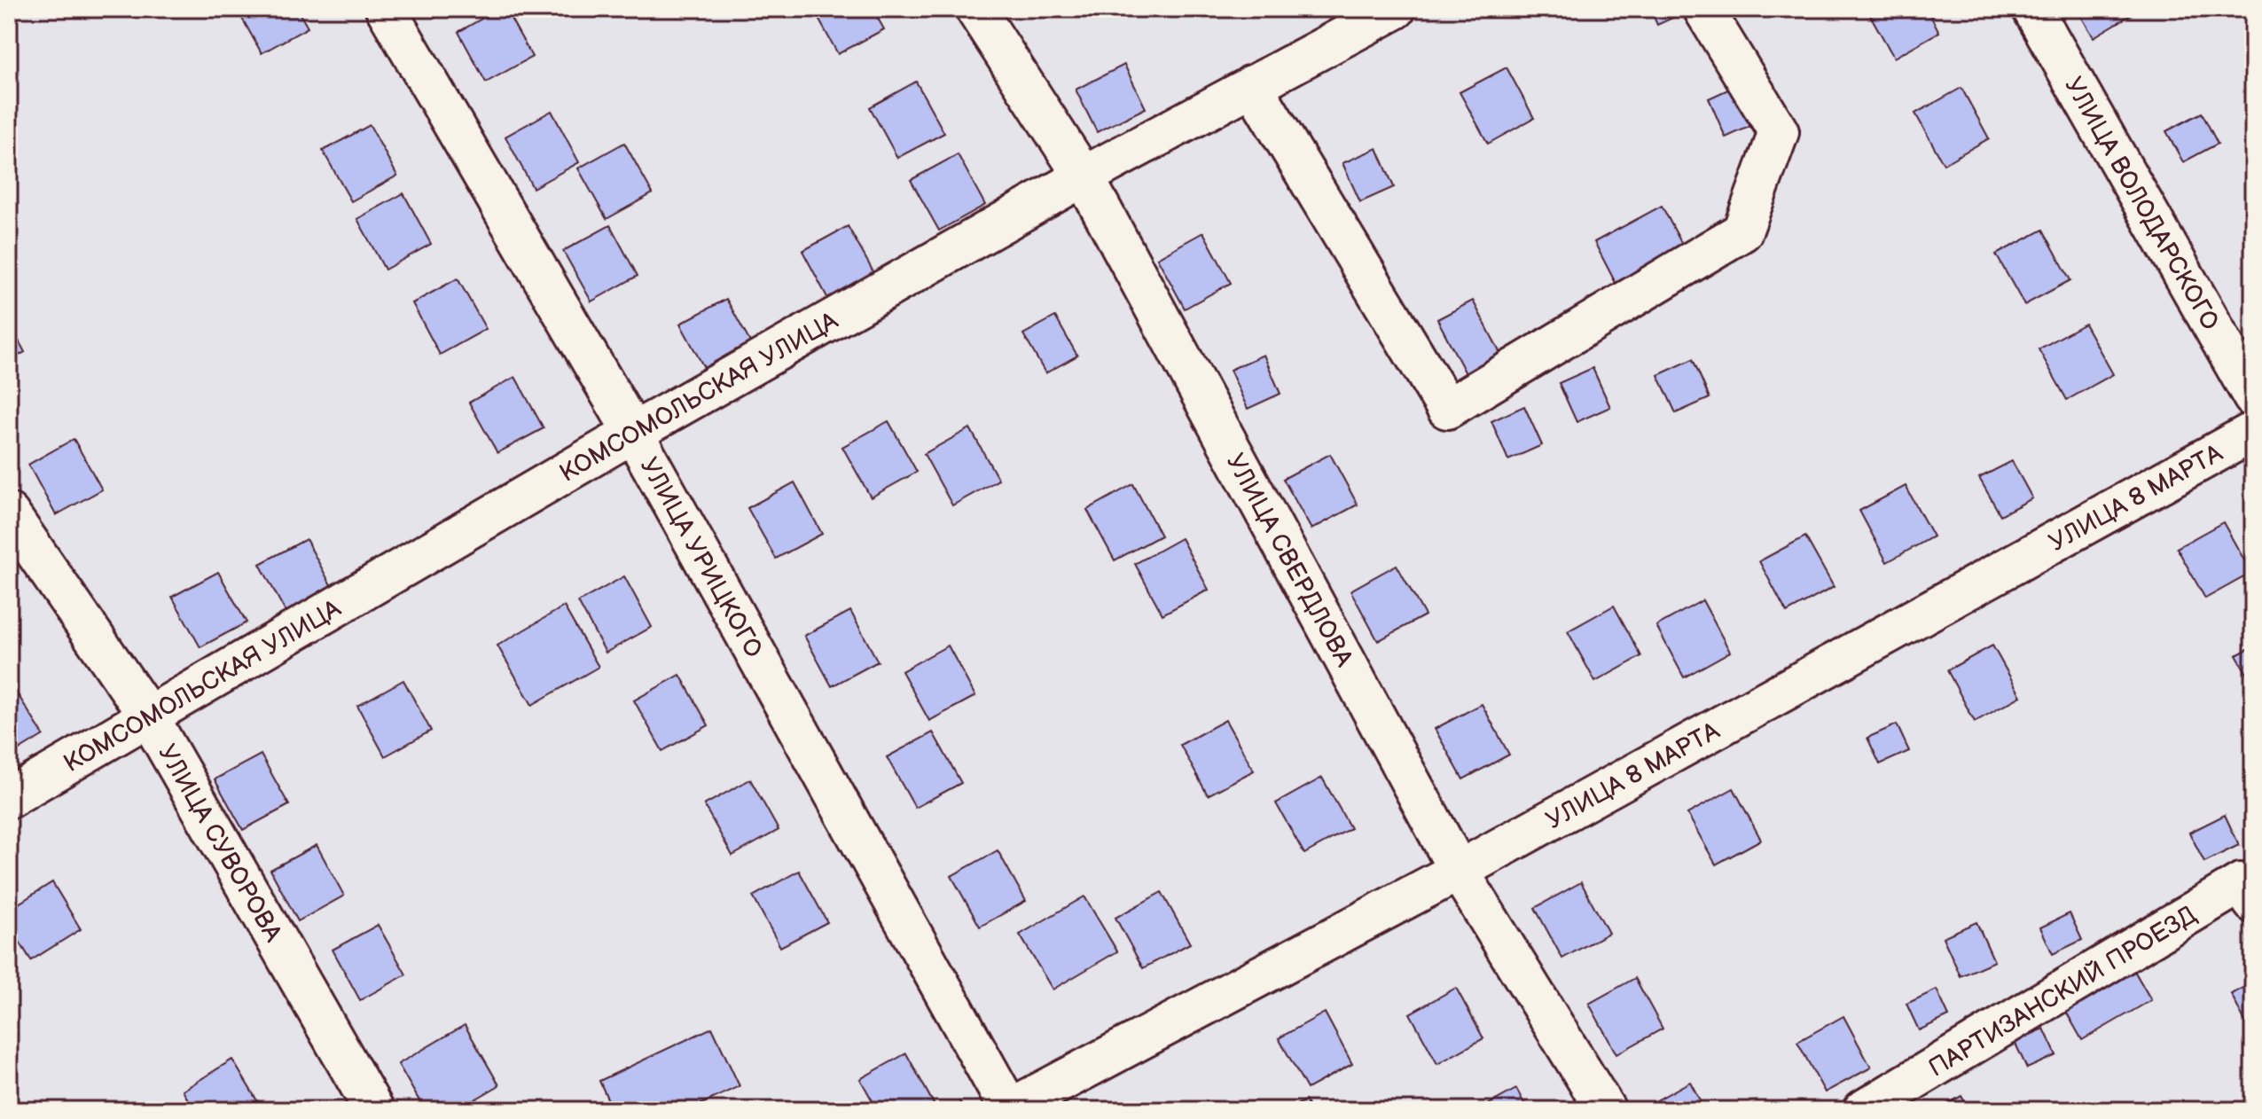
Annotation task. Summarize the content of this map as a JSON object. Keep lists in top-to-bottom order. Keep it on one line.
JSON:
{"streets":{"street":["УЛИЦА ВОЛОДАРСКОГО","КОМСОМОЛЬСКАЯ УЛИЦА","УЛИЦА 8 МАРТА","УЛИЦА УРИЦКОГО","УЛИЦА СВЕРДЛОВА","УЛИЦА СУВОРОВА","ПАРТИЗАНСКИЙ ПРОЕЗД"]},"crossings":[["КОМСОМОЛЬСКАЯ УЛИЦА","УЛИЦА УРИЦКОГО"],["КОМСОМОЛЬСКАЯ УЛИЦА","УЛИЦА СВЕРДЛОВА"],["КОМСОМОЛЬСКАЯ УЛИЦА","УЛИЦА СУВОРОВА"],["УЛИЦА 8 МАРТА","УЛИЦА УРИЦКОГО"],["УЛИЦА 8 МАРТА","УЛИЦА СВЕРДЛОВА"]]}
